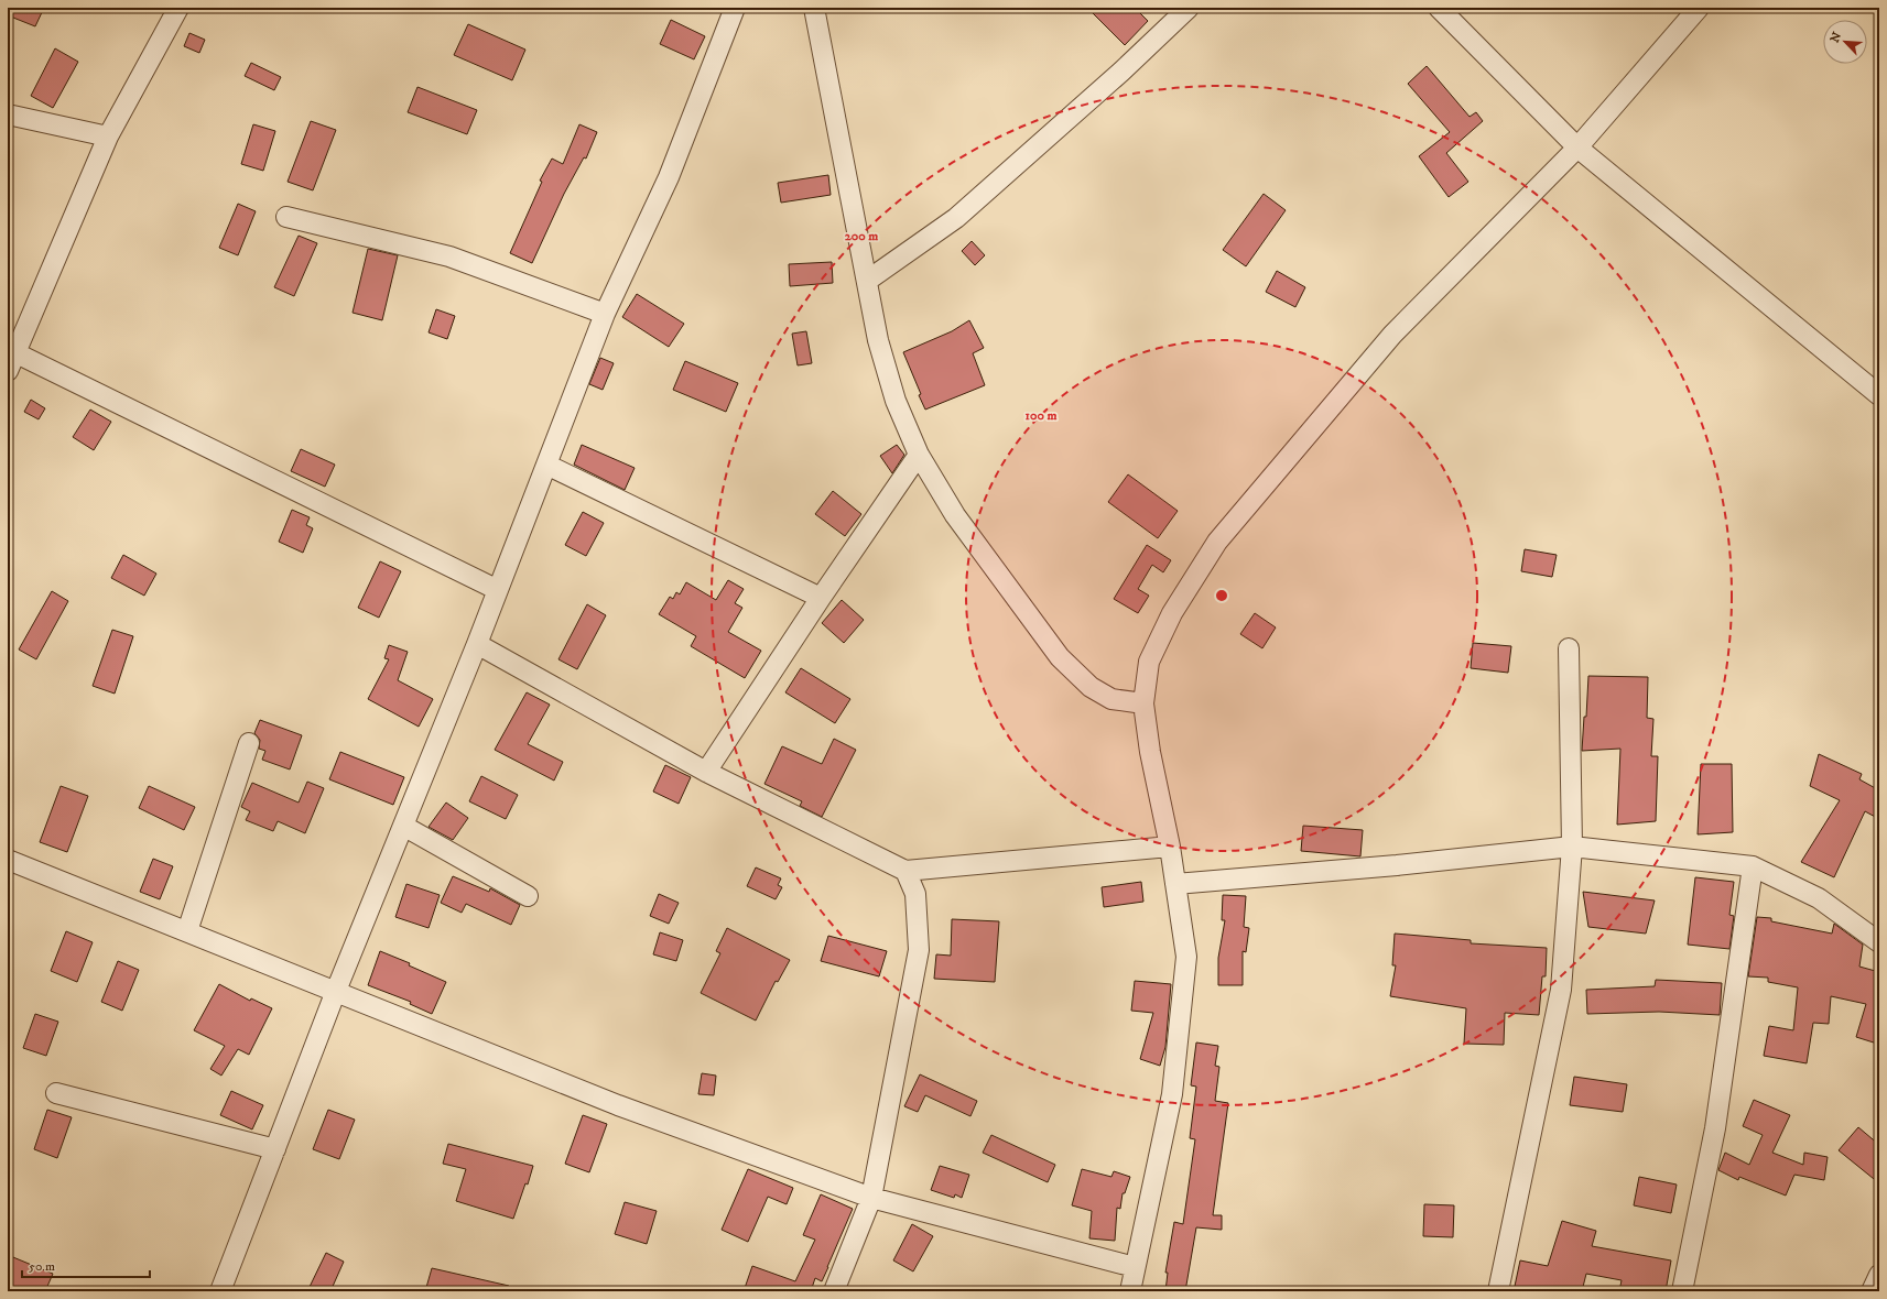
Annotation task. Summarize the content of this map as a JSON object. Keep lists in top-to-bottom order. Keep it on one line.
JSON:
{"scale_bar":"50 m","north":"top left","rings":["200 m","100 m"]}
